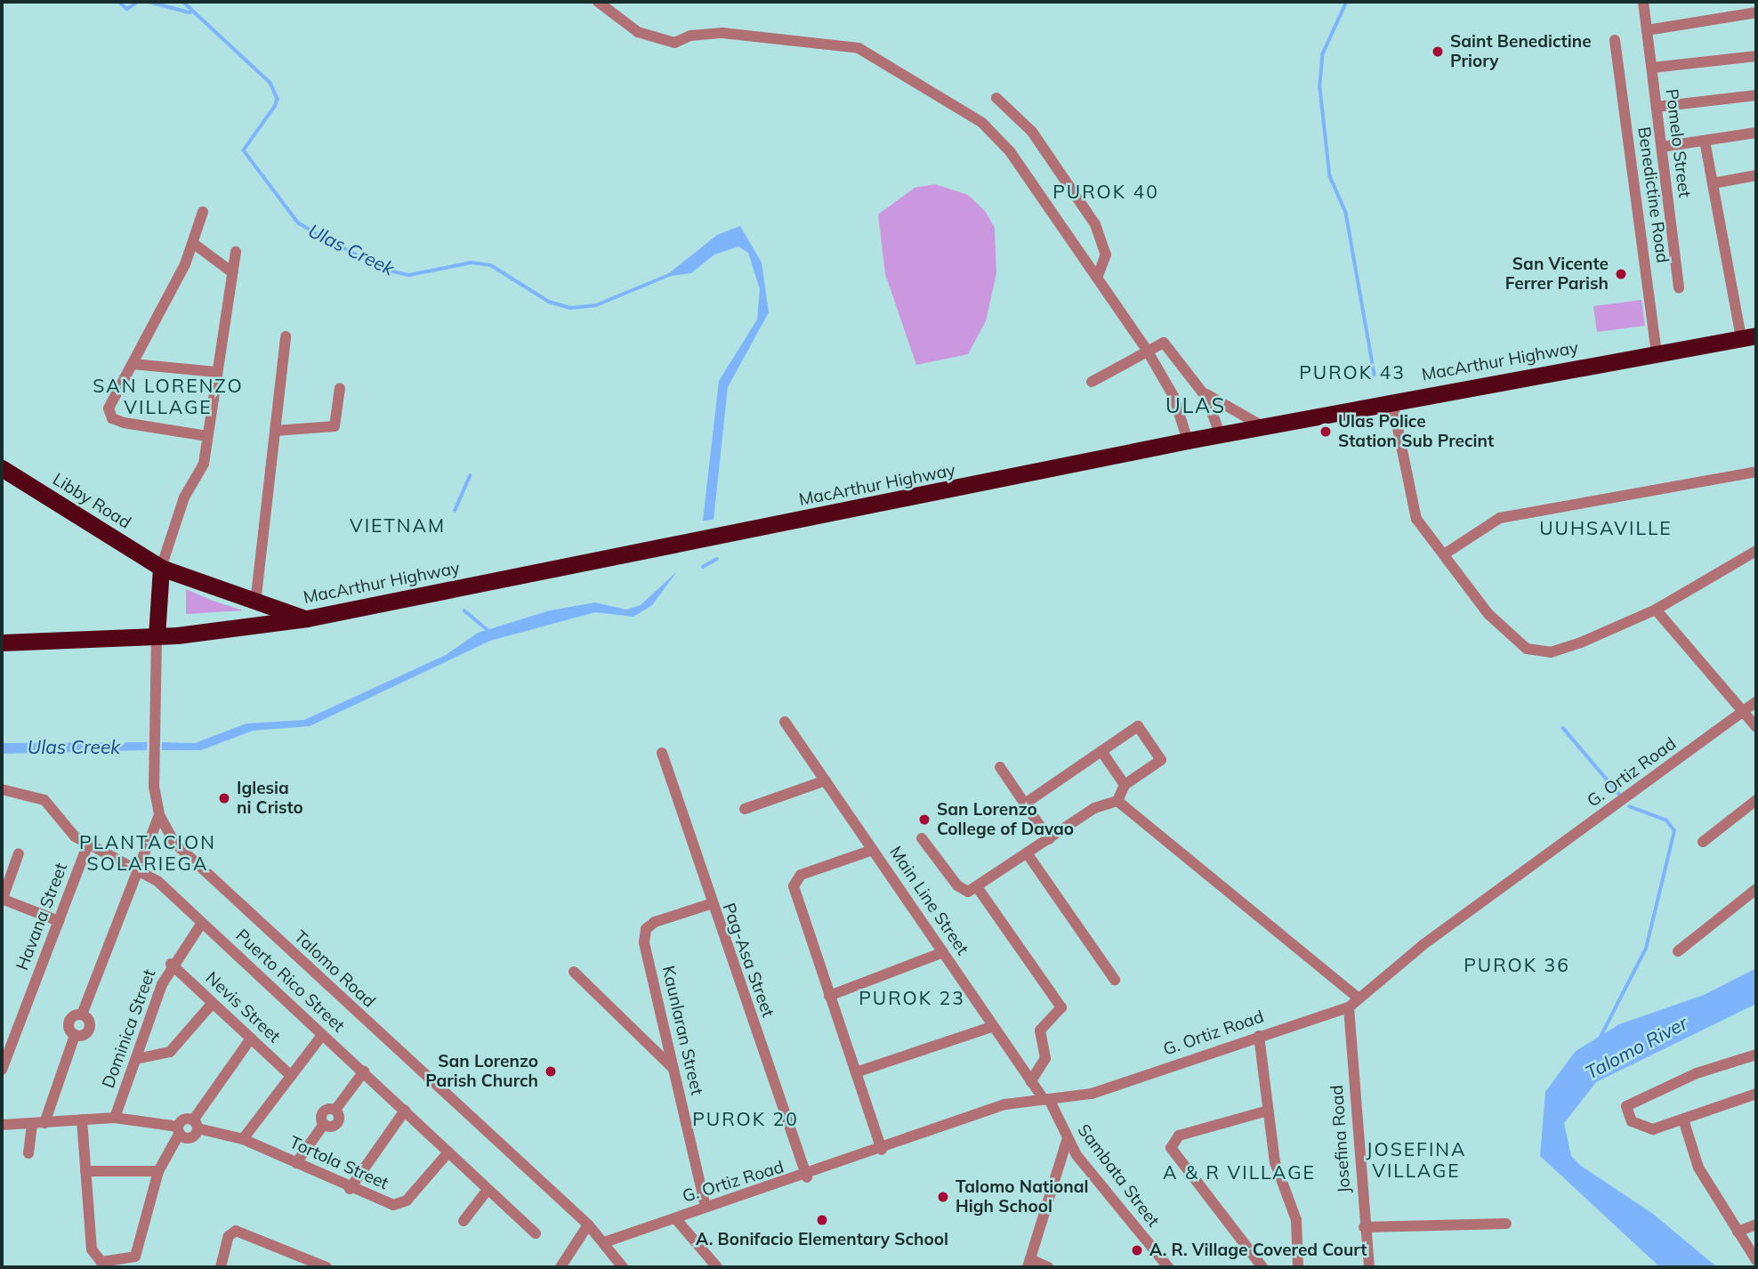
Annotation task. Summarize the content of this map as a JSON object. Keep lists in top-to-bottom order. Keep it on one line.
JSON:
{"streets":{"highway":["MacArthur Highway","Libby Road"],"street":["Pomelo Street","Benedictine Road","G. Ortiz Road","Main Line Street","Havana Street","Pag-Asa Street","Talomo Road","Puerto Rico Street","Nevis Street","Dominica Street","Kaunlaran Street","Josefina Road","Tortola Street","Sambata Street"]},"crossings":[["Benedictine Road","MacArthur Highway"],["MacArthur Highway","Libby Road"],["MacArthur Highway","Talomo Road"],["G. Ortiz Road","Main Line Street"],["G. Ortiz Road","Pag-Asa Street"],["G. Ortiz Road","Talomo Road"],["G. Ortiz Road","Kaunlaran Street"],["G. Ortiz Road","Josefina Road"],["G. Ortiz Road","Sambata Street"],["Main Line Street","Sambata Street"],["Havana Street","Puerto Rico Street"],["Pag-Asa Street","Kaunlaran Street"],["Puerto Rico Street","Dominica Street"],["Puerto Rico Street","Tortola Street"],["Nevis Street","Dominica Street"]],"districts":["PUROK 40","PUROK 43","SAN LORENZO VILLAGE","ULAS","VIETNAM","UUHSAVILLE","PLANTACION SOLARIEGA","PUROK 36","PUROK 23","PUROK 20","JOSEFINA VILLAGE","A & R VILLAGE"],"water":["Ulas Creek","Talomo River"],"places":["Saint Benedictine Priory","San Vicente Ferrer Parish","Ulas Police Station Sub Precint","Iglesia ni Cristo","San Lorenzo College of Davao","San Lorenzo Parish Church","Talomo National High School","A. Bonifacio Elementary School","A. R. Village Covered Court"]}
